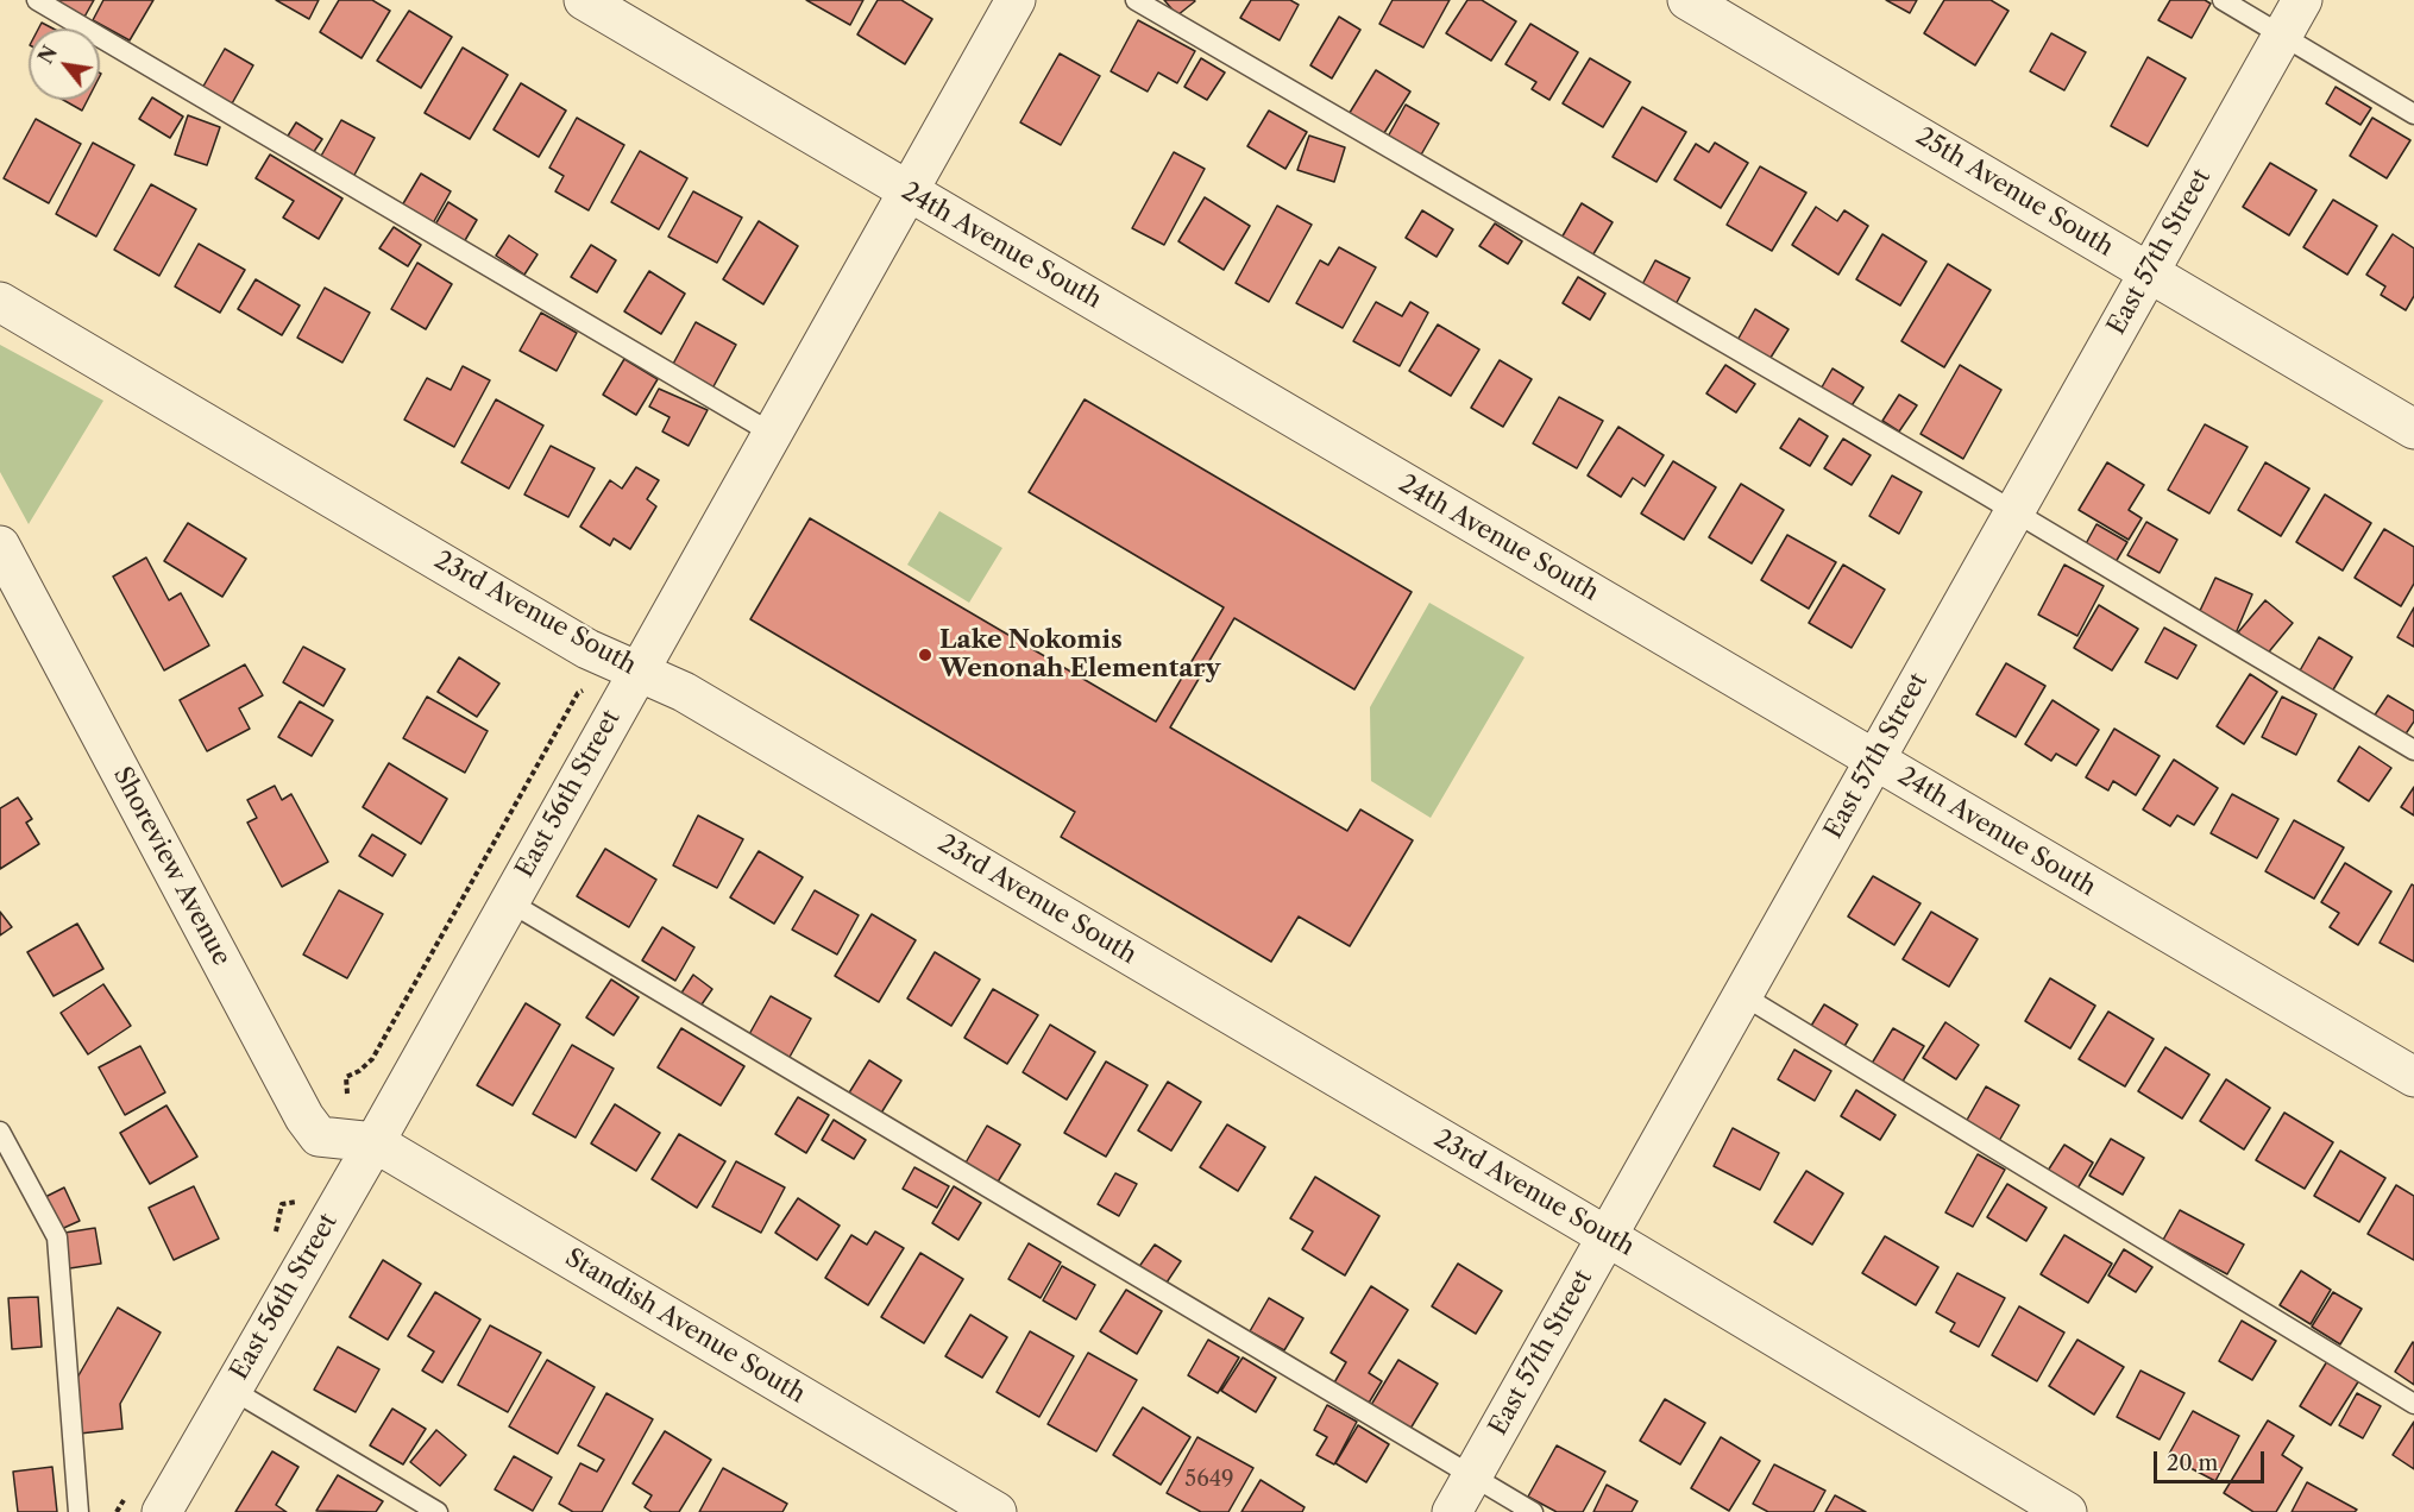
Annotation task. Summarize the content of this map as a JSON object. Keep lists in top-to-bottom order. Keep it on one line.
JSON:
{"streets":{"street":["25th Avenue South","24th Avenue South","East 57th Street","23rd Avenue South","East 56th Street","Shoreview Avenue","Standish Avenue South"]},"crossings":[["25th Avenue South","East 57th Street"],["24th Avenue South","East 57th Street"],["24th Avenue South","East 56th Street"],["East 57th Street","23rd Avenue South"],["23rd Avenue South","East 56th Street"],["East 56th Street","Shoreview Avenue"],["East 56th Street","Standish Avenue South"],["Shoreview Avenue","Standish Avenue South"]],"places":["Lake Nokomis Wenonah Elementary"],"house_numbers":["5649"],"scale_bar":"20 m","north":"top left"}
